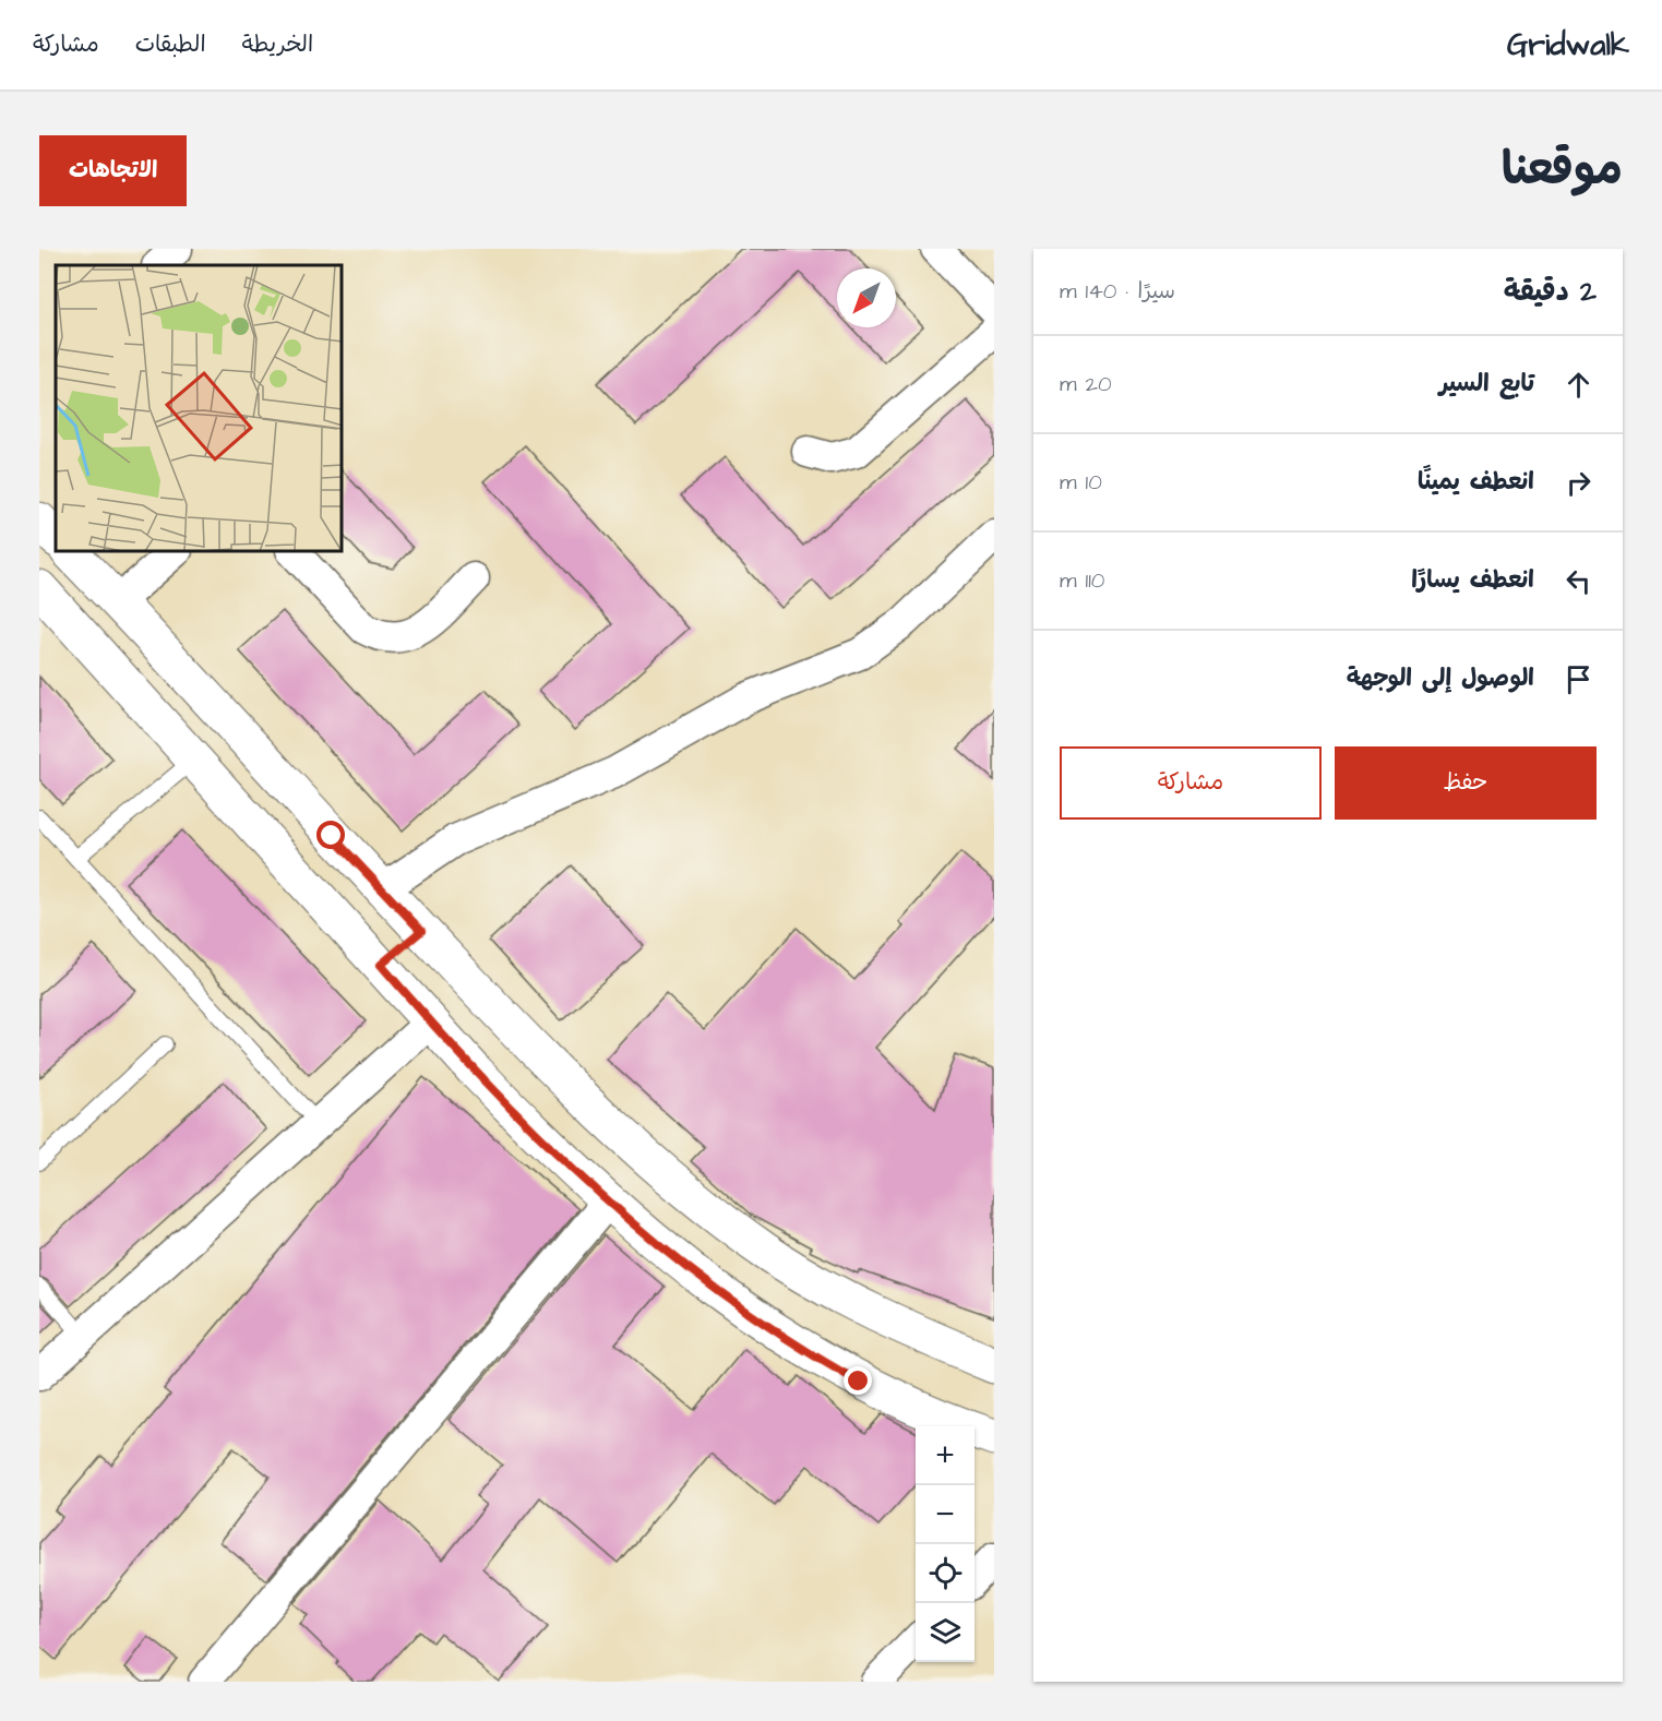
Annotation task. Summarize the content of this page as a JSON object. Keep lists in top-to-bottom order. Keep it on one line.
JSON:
{"north":"bottom left","page":{"header":"Gridwalk","nav":["الخريطة","الطبقات","مشاركة"],"title":"موقعنا","buttons":["الاتجاهات",["حفظ","مشاركة"]],"heading":["2 دقيقة","سيرًا · 140 m"],"list":[["تابع السير","20 m"],["انعطف يمينًا","10 m"],["انعطف يسارًا","110 m"],"الوصول إلى الوجهة"],"map_buttons":["+","−"]}}
